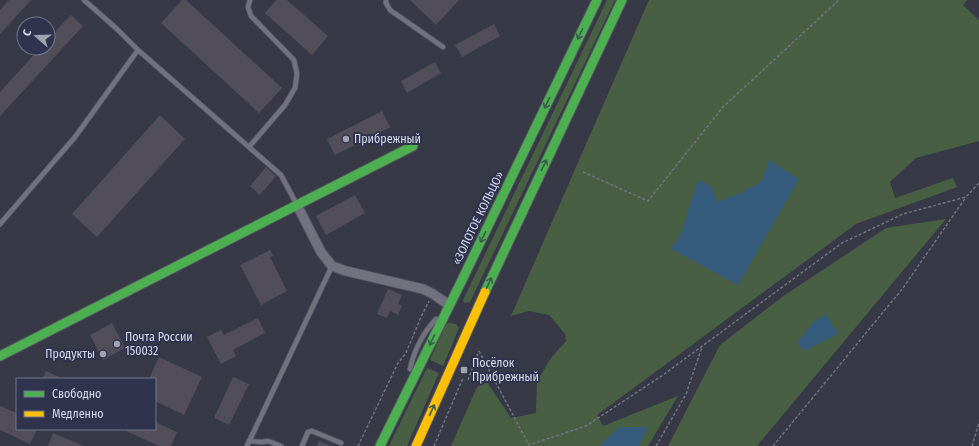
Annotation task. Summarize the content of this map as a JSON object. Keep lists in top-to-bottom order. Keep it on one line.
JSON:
{"streets":{"main road":["«ЗОЛОТОЕ КОЛЬЦО»"]},"places":{"other":["Прибрежный","Почта России 150032","Продукты"],"transit":["Посёлок Прибрежный"]},"legend":["Свободно","Медленно"],"north":"left"}
